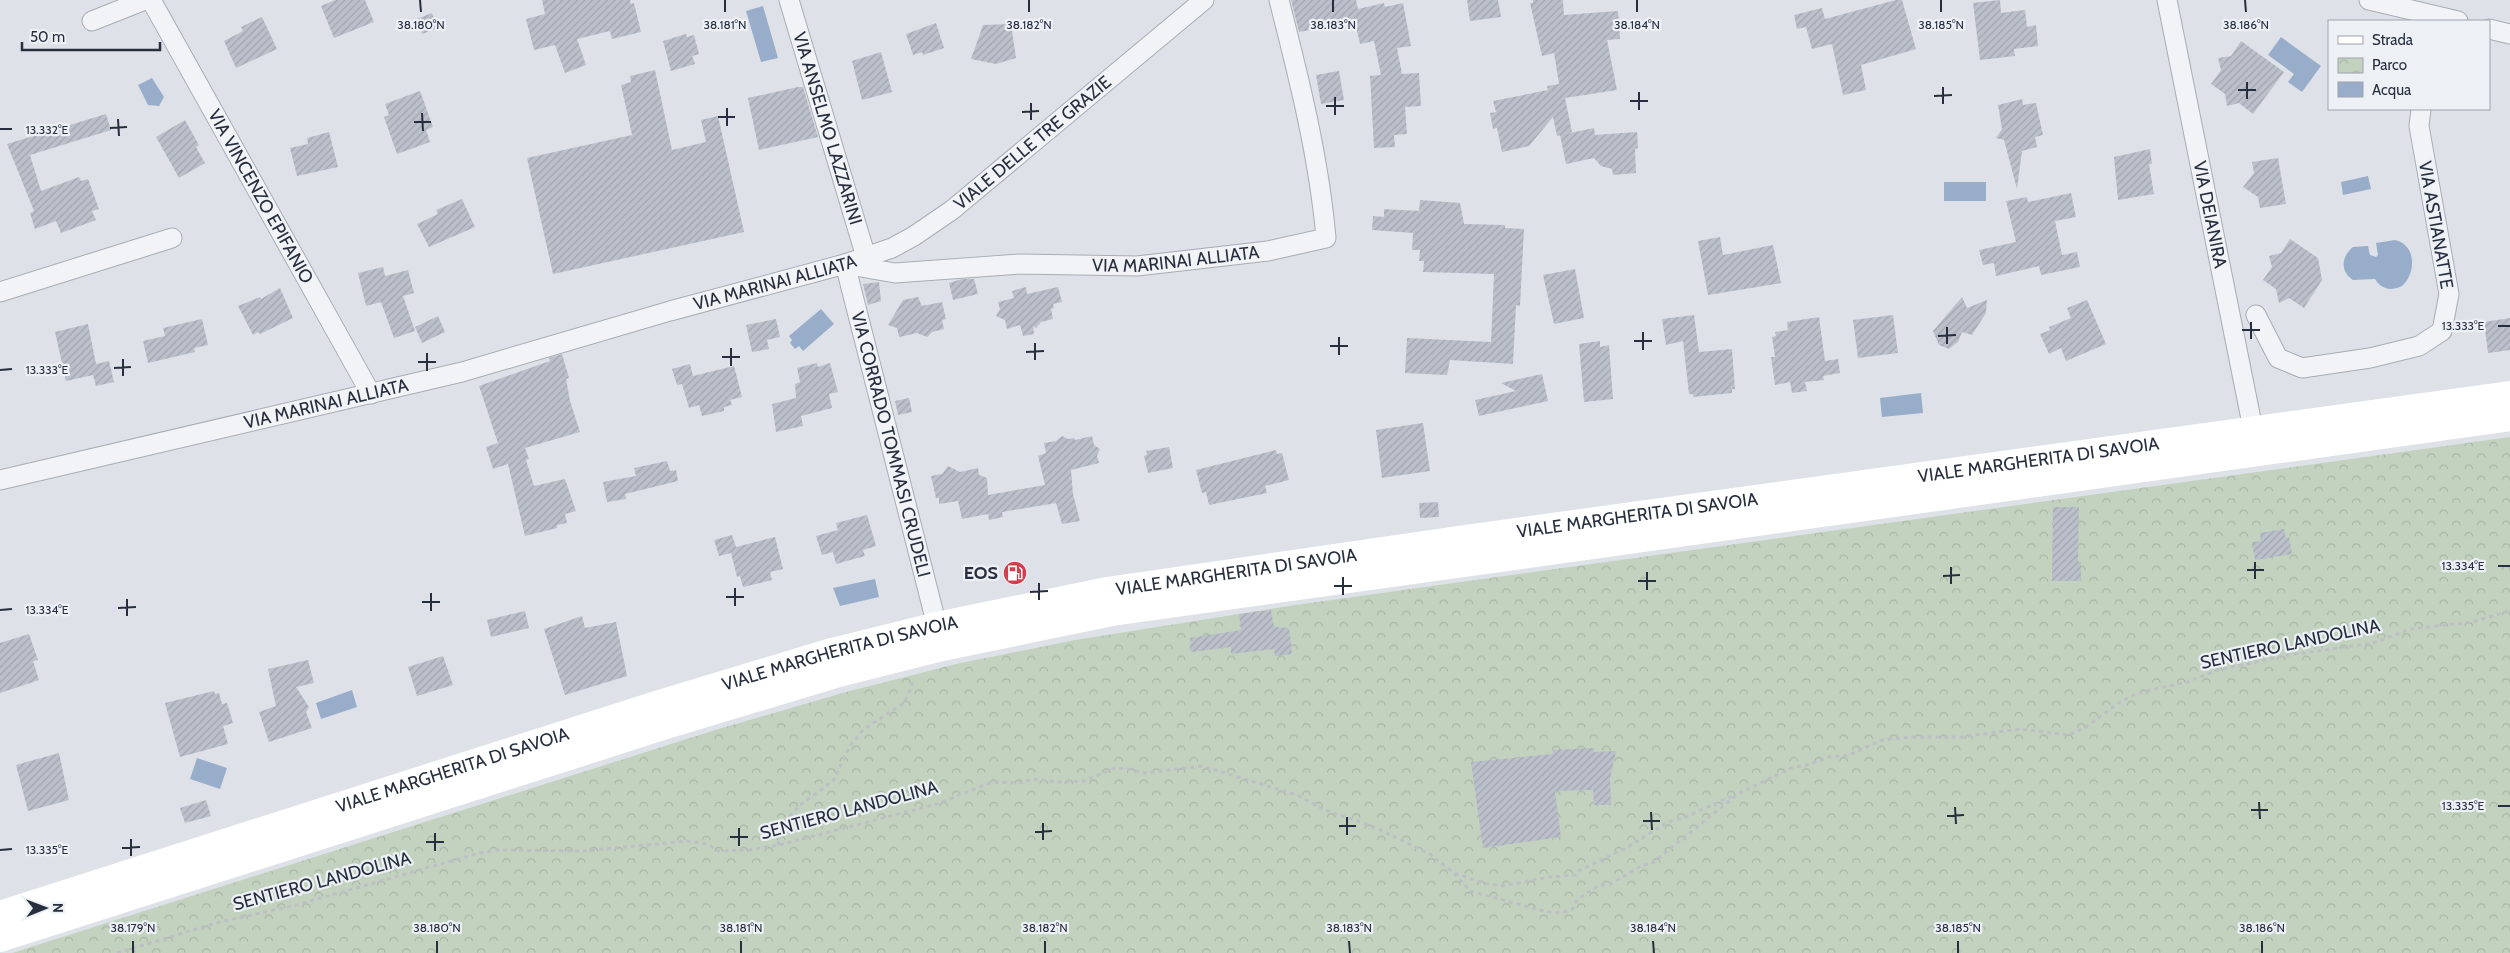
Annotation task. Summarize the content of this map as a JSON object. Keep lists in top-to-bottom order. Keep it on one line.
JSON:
{"streets":{"street":["VIA ANSELMO LAZZARINI","VIALE DELLE TRE GRAZIE","VIA VINCENZO EPIFANIO","VIA DEIANIRA","VIA ASTIANATTE","VIA MARINAI ALLIATA","VIA CORRADO TOMMASI CRUDELI","VIALE MARGHERITA DI SAVOIA"],"path":["SENTIERO LANDOLINA"]},"crossings":[["VIA ANSELMO LAZZARINI","VIALE DELLE TRE GRAZIE"],["VIALE DELLE TRE GRAZIE","VIA MARINAI ALLIATA"],["VIALE DELLE TRE GRAZIE","VIA CORRADO TOMMASI CRUDELI"],["VIA VINCENZO EPIFANIO","VIA MARINAI ALLIATA"],["VIA DEIANIRA","VIALE MARGHERITA DI SAVOIA"],["VIA MARINAI ALLIATA","VIA CORRADO TOMMASI CRUDELI"],["VIA CORRADO TOMMASI CRUDELI","VIALE MARGHERITA DI SAVOIA"]],"places":{"fuel station":["EOS"]},"legend":["Strada","Parco","Acqua"],"scale_bar":"50 m","north":"right","coordinates":["38.180°N","38.181°N","38.182°N","38.183°N","38.184°N","38.185°N","38.186°N","13.332°E","13.333°E","13.334°E","13.335°E","38.179°N"]}
